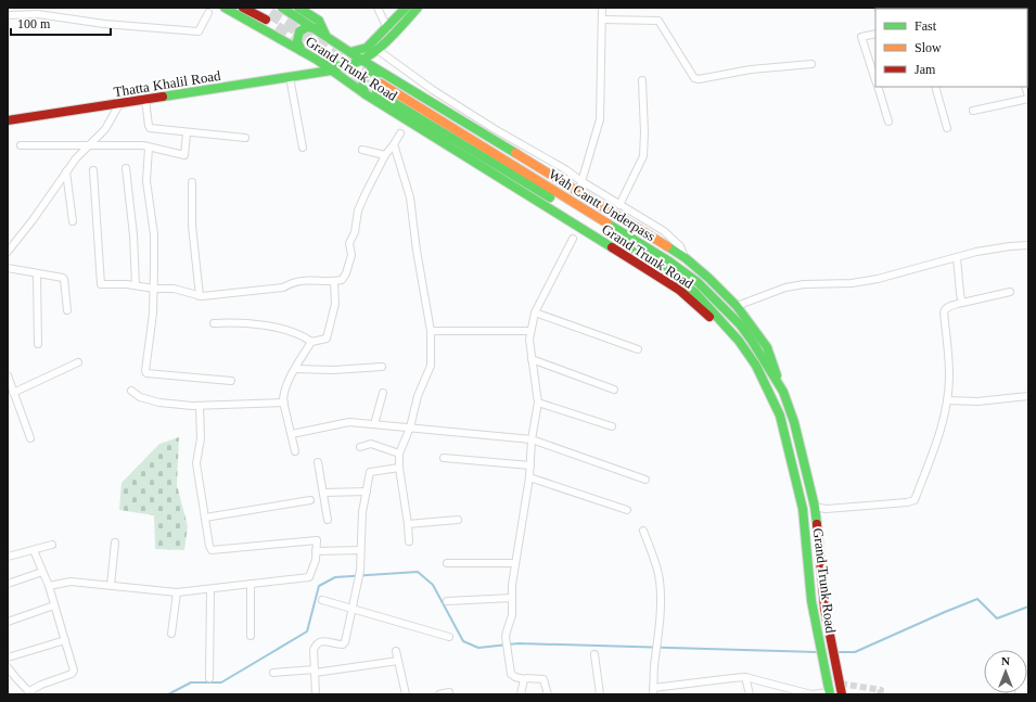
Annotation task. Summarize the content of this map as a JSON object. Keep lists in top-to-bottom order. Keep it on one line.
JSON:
{"streets":{"main road":["Grand Trunk Road","Thatta Khalil Road","Wah Cantt Underpass"]},"crossings":[["Grand Trunk Road","Thatta Khalil Road"],["Grand Trunk Road","Wah Cantt Underpass"]],"legend":["Fast","Slow","Jam"],"scale_bar":"100 m","north":"top"}
